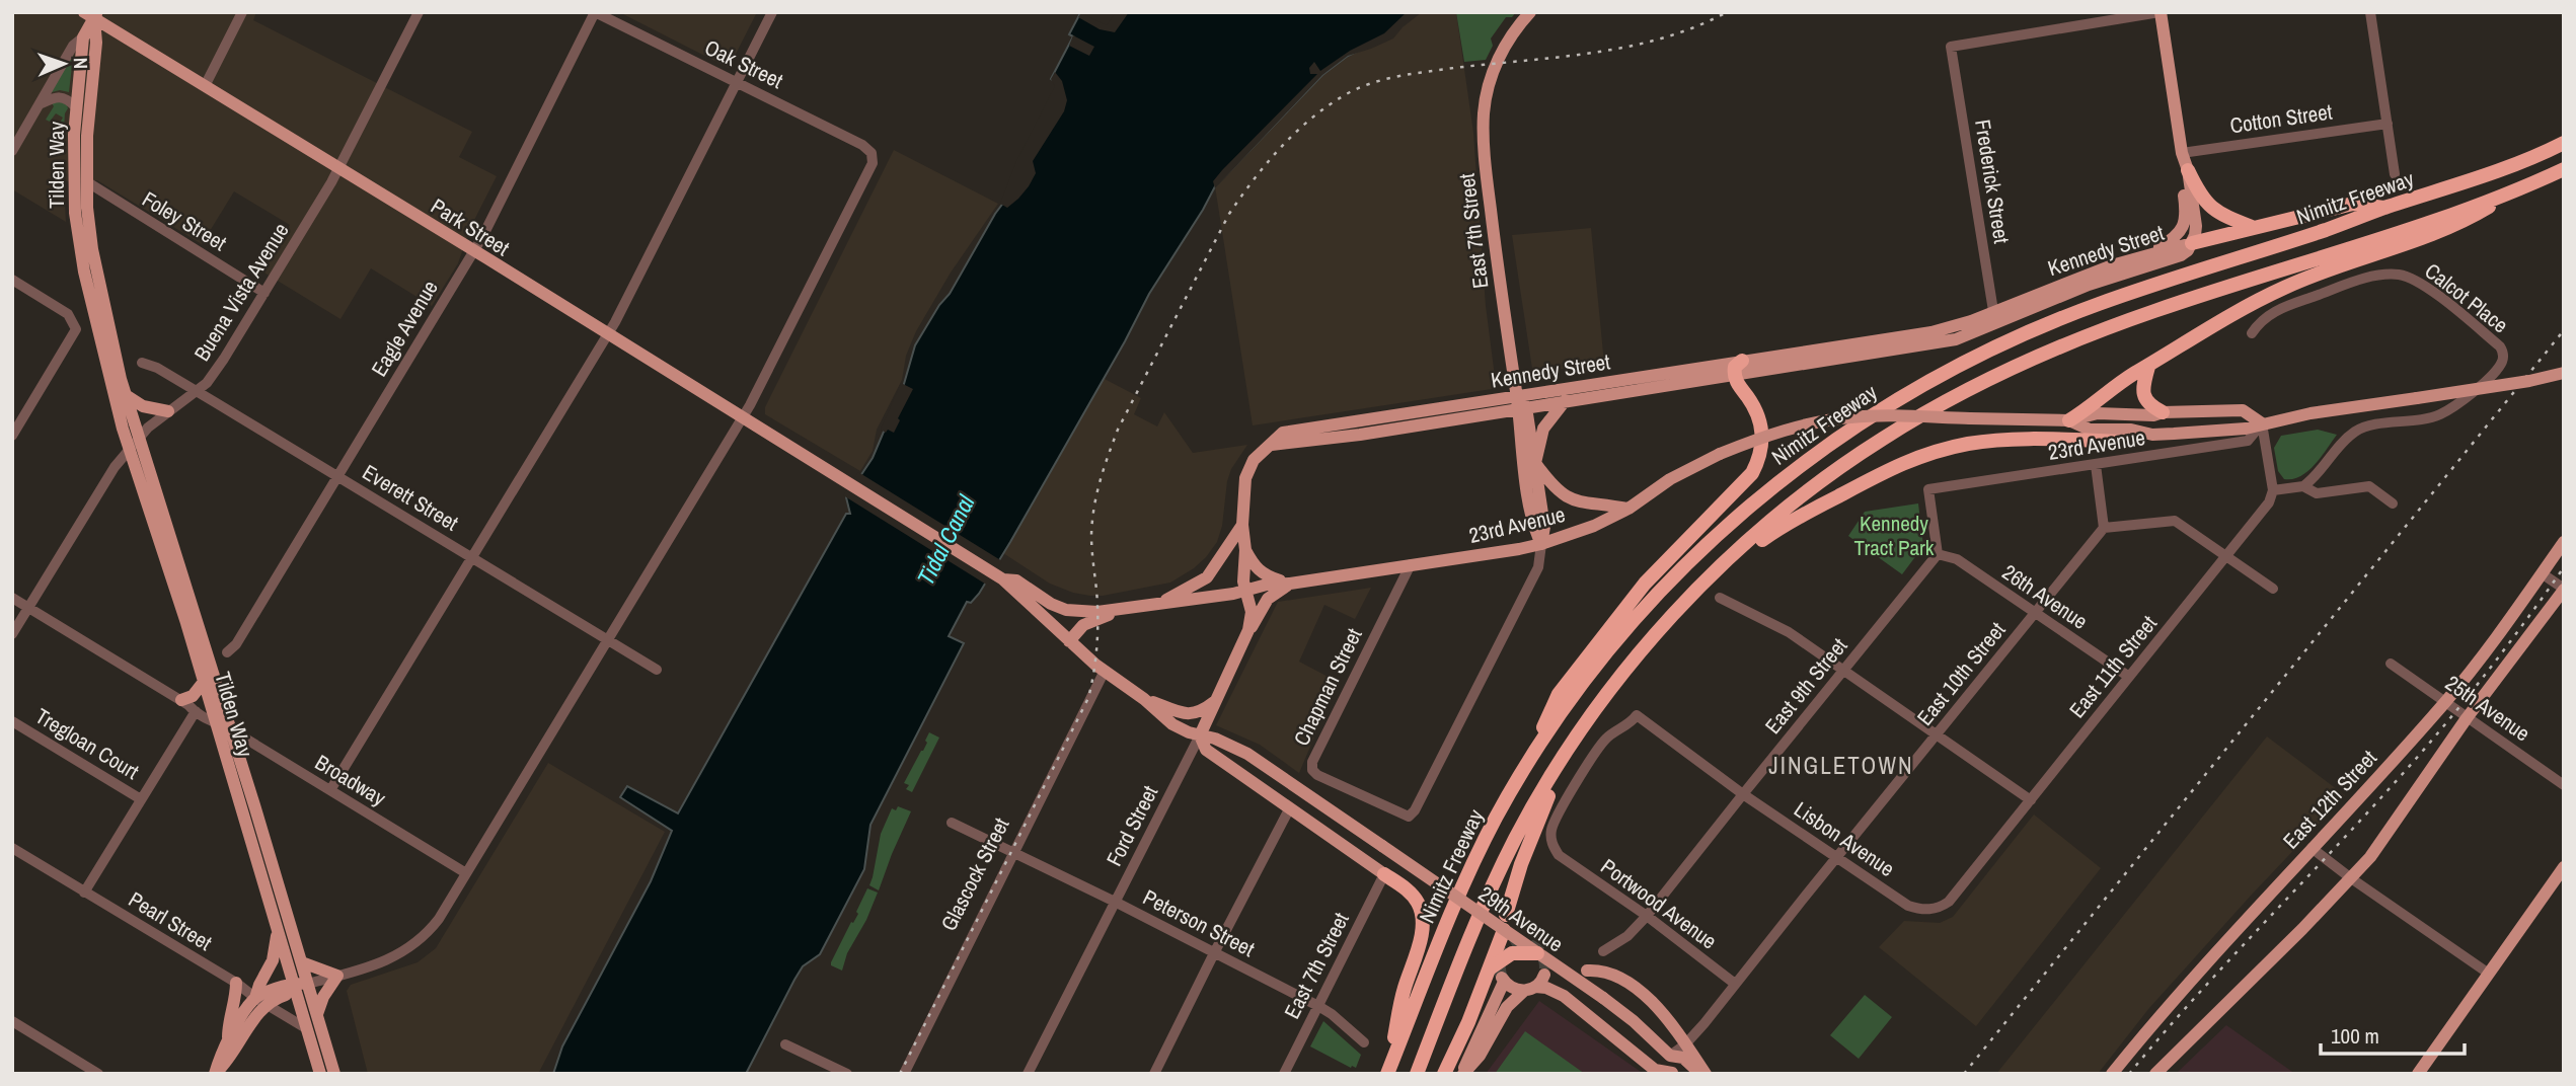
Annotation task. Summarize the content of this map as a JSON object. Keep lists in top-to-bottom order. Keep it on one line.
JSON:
{"streets":{"highway":["Nimitz Freeway"],"main road":["Tilden Way","Park Street","East 7th Street","Kennedy Street","23rd Avenue","East 12th Street","Ford Street","29th Avenue"],"street":["Oak Street","Cotton Street","Frederick Street","Foley Street","Buena Vista Avenue","Calcot Place","Eagle Avenue","Everett Street","26th Avenue","East 11th Street","East 10th Street","East 9th Street","Chapman Street","25th Avenue","Tregloan Court","Broadway","Lisbon Avenue","Glascock Street","Portwood Avenue","Pearl Street","Peterson Street"]},"crossings":[["Oak Street","Park Street"],["Oak Street","Eagle Avenue"],["Tilden Way","Foley Street"],["Tilden Way","Park Street"],["Tilden Way","Buena Vista Avenue"],["Tilden Way","Broadway"],["Tilden Way","Pearl Street"],["Frederick Street","Kennedy Street"],["Foley Street","Buena Vista Avenue"],["Park Street","Buena Vista Avenue"],["Park Street","Eagle Avenue"],["Park Street","23rd Avenue"],["Park Street","29th Avenue"],["East 7th Street","Kennedy Street"],["East 7th Street","23rd Avenue"],["East 7th Street","Chapman Street"],["East 7th Street","29th Avenue"],["East 7th Street","Peterson Street"],["Kennedy Street","23rd Avenue"],["Buena Vista Avenue","Everett Street"],["Buena Vista Avenue","Broadway"],["Eagle Avenue","Everett Street"],["23rd Avenue","26th Avenue"],["23rd Avenue","East 9th Street"],["23rd Avenue","Chapman Street"],["23rd Avenue","Ford Street"],["23rd Avenue","29th Avenue"],["26th Avenue","East 11th Street"],["26th Avenue","East 10th Street"],["26th Avenue","East 9th Street"],["East 11th Street","Lisbon Avenue"],["East 10th Street","Lisbon Avenue"],["East 10th Street","Portwood Avenue"],["East 10th Street","29th Avenue"],["East 9th Street","Lisbon Avenue"],["East 9th Street","Portwood Avenue"],["25th Avenue","East 12th Street"],["Ford Street","29th Avenue"],["Ford Street","Peterson Street"],["Lisbon Avenue","Portwood Avenue"],["Glascock Street","29th Avenue"],["Glascock Street","Peterson Street"]],"districts":["JINGLETOWN"],"water":["Tidal Canal"],"parks":["Kennedy Tract Park"],"scale_bar":"100 m","north":"right"}
